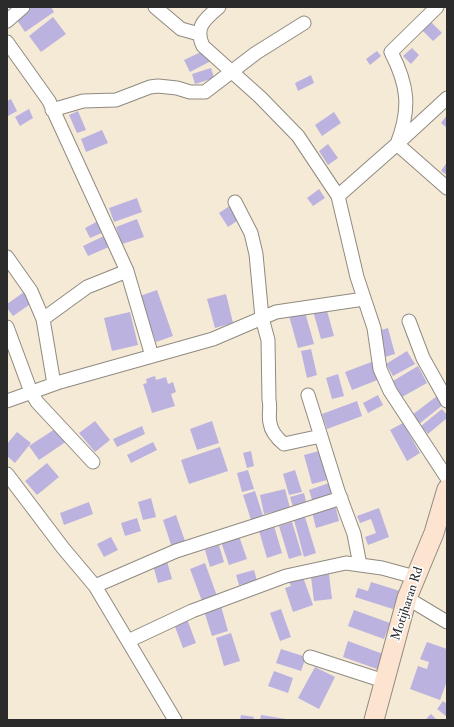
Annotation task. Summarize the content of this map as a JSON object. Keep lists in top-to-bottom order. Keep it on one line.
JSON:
{"streets":{"main road":["Motijharan Rd"]}}
